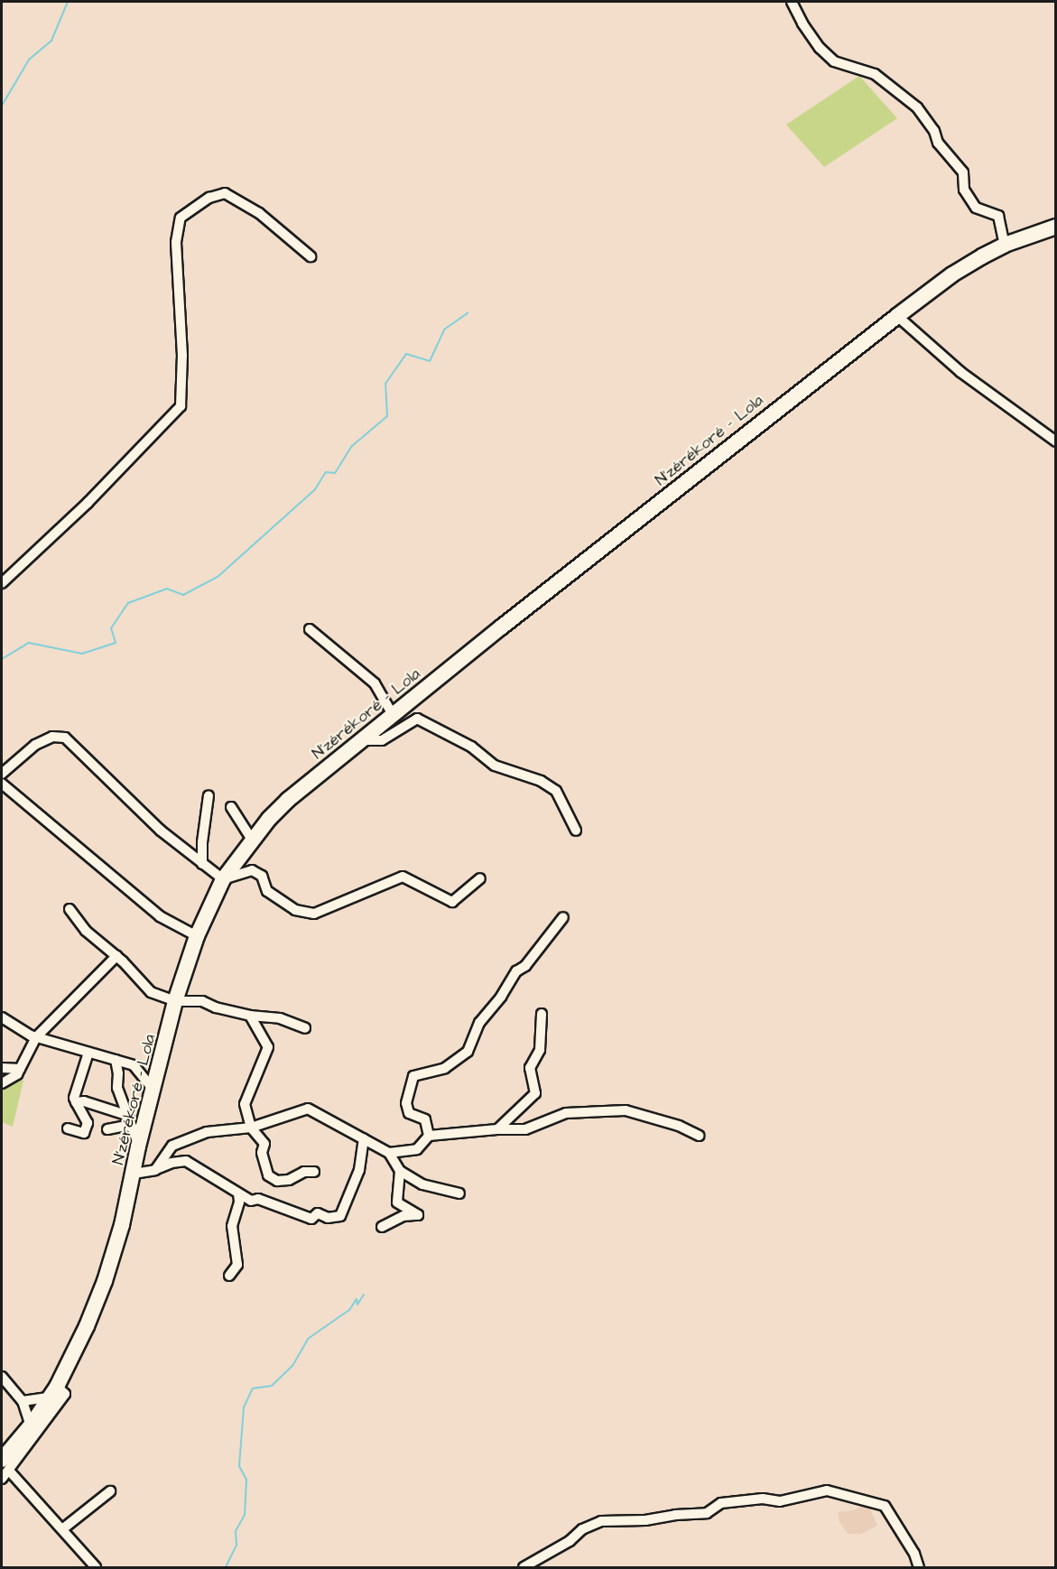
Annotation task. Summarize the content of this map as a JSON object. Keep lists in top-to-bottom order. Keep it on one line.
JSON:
{"streets":{"highway":["N'zérékoré - Lola"]}}
